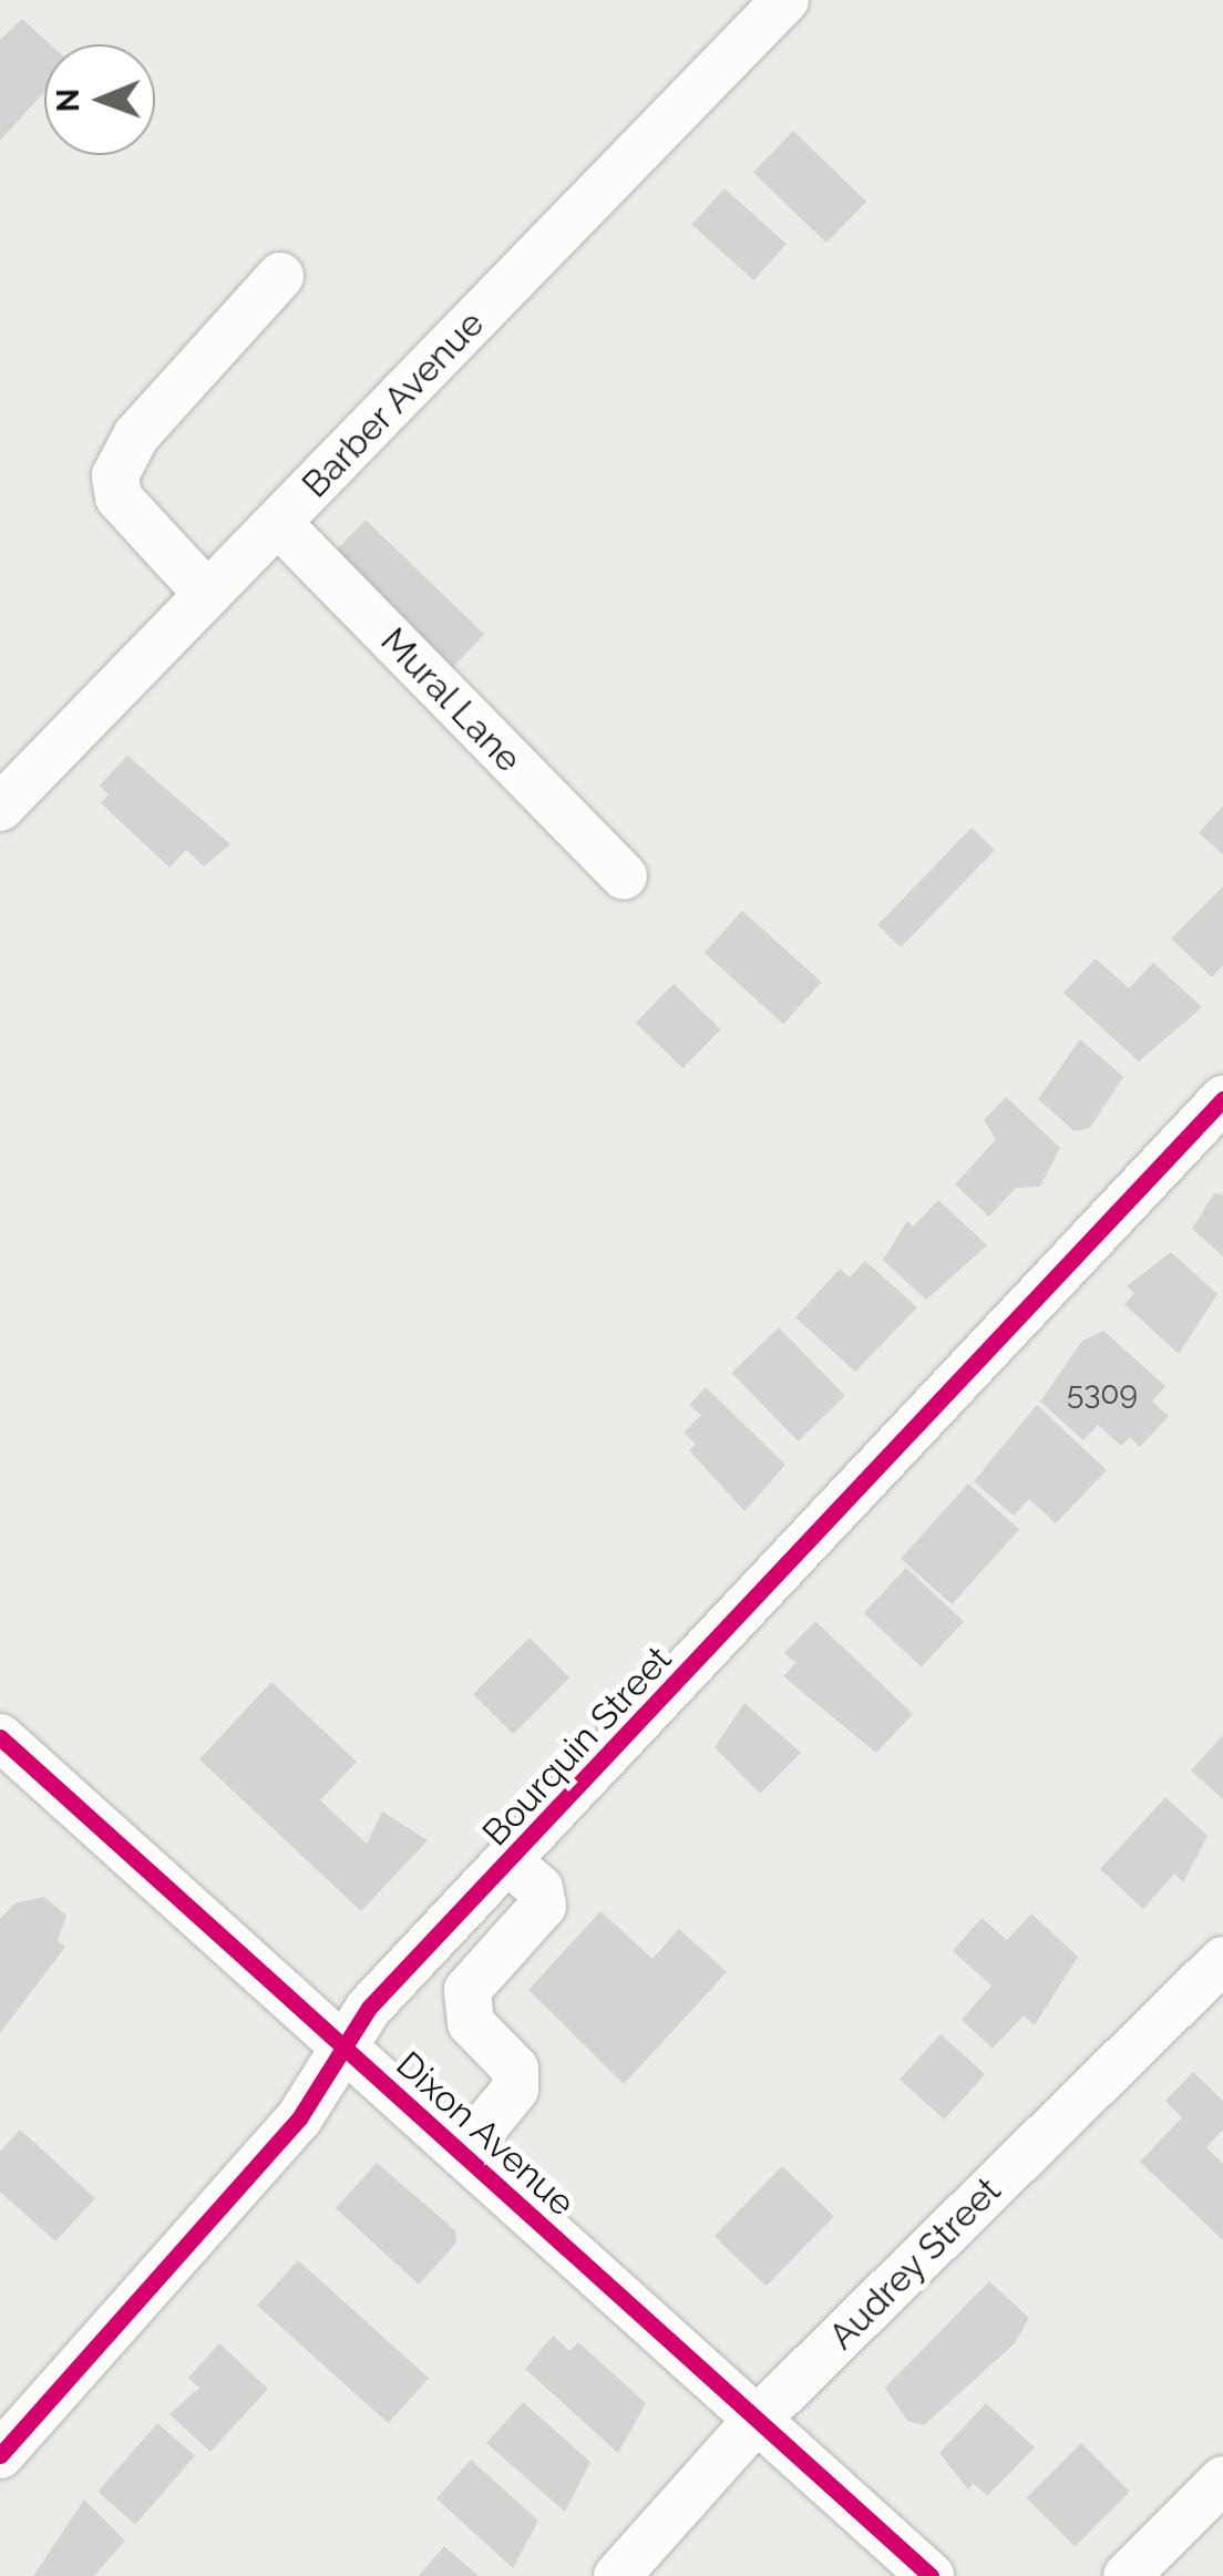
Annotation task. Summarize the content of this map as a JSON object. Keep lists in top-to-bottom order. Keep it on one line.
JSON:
{"streets":{"street":["Barber Avenue","Mural Lane","Bourquin Street","Dixon Avenue","Audrey Street"]},"crossings":[["Barber Avenue","Mural Lane"],["Bourquin Street","Dixon Avenue"],["Dixon Avenue","Audrey Street"]],"house_numbers":["5309"],"north":"left"}
